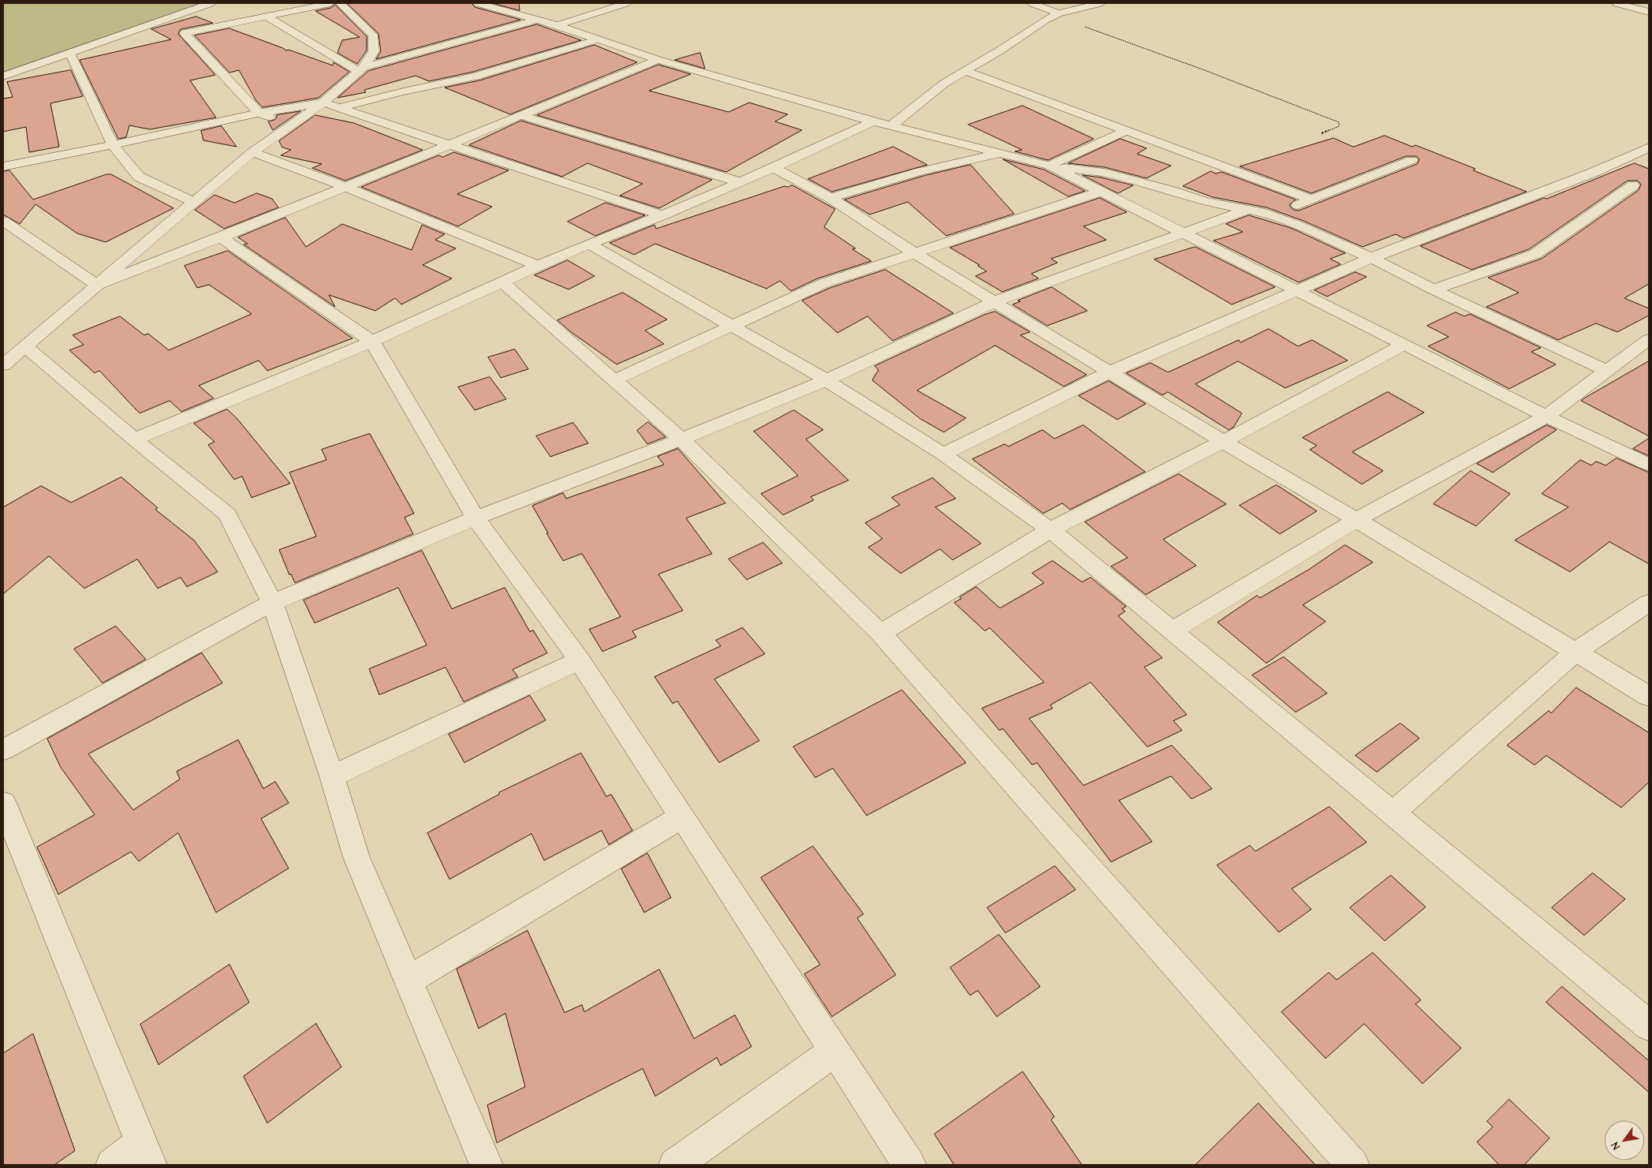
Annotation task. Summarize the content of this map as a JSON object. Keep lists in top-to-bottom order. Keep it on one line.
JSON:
{"north":"bottom left"}
